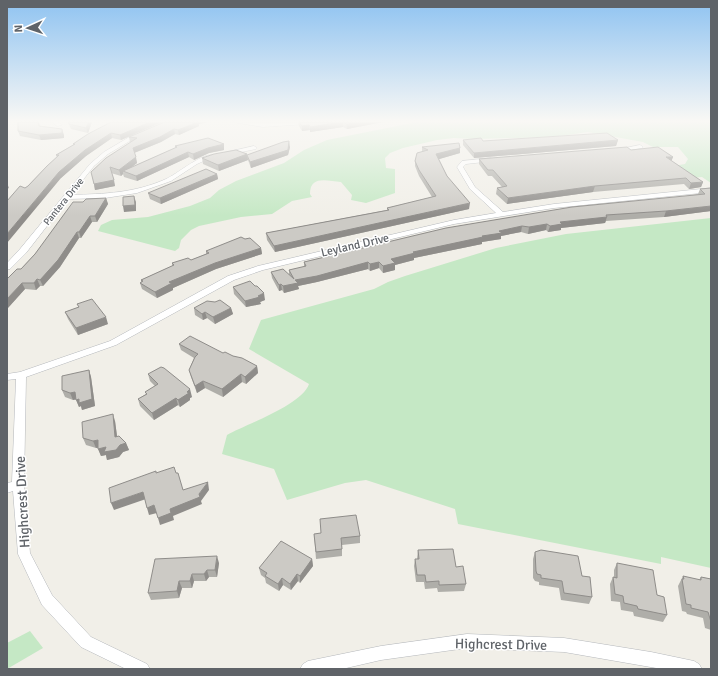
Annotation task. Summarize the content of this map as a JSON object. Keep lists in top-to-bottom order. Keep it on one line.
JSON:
{"streets":{"street":["Pantera Drive","Leyland Drive","Highcrest Drive"]},"crossings":[["Leyland Drive","Highcrest Drive"]],"north":"left"}
